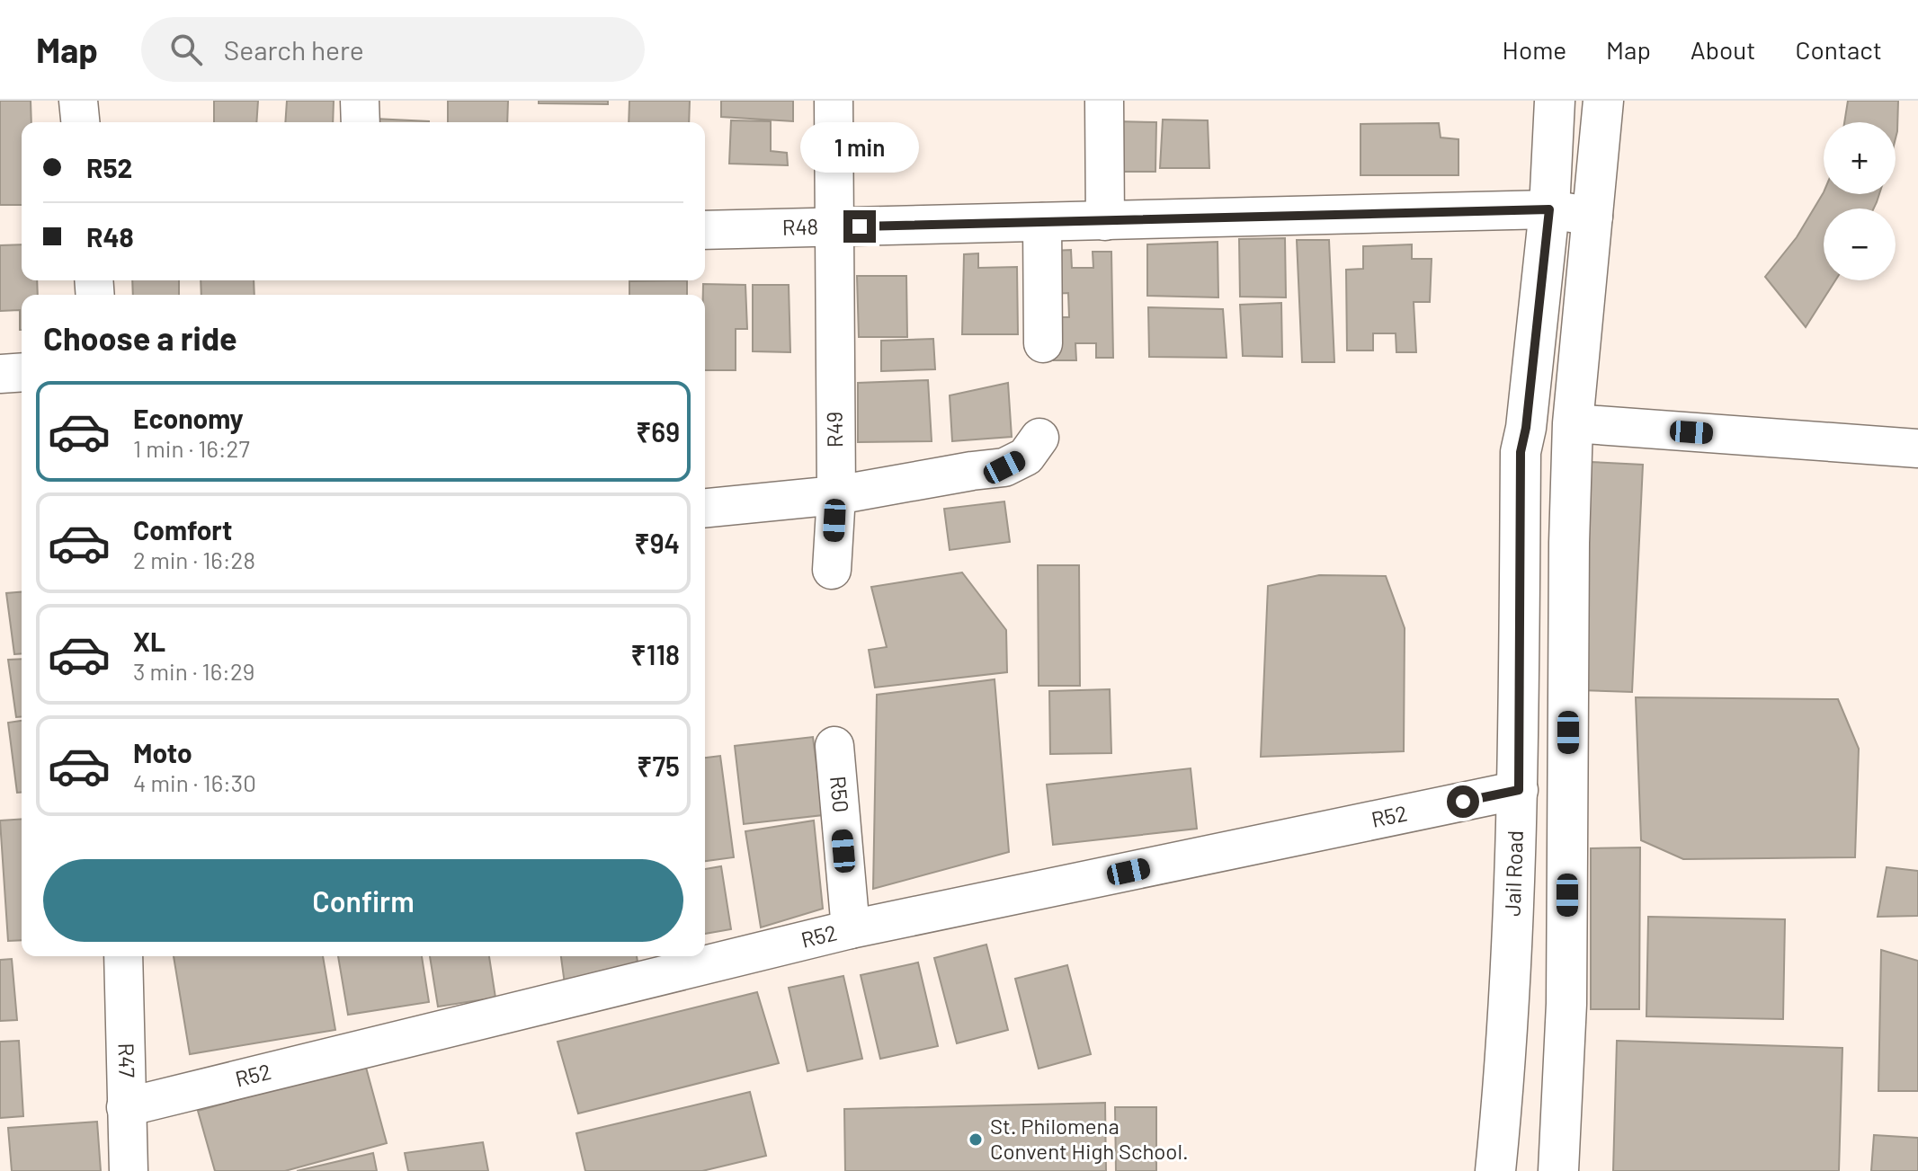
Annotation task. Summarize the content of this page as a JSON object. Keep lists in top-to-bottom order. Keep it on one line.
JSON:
{"streets":{"main road":["Jail Road"],"street":["R48","R49","R50","R52","R47"]},"crossings":[["R48","R49"],["R48","Jail Road"],["R50","R52"],["R52","Jail Road"],["R52","R47"]],"places":["St. Philomena Convent High School."],"page":{"header":"Map","search":"Search here","nav":["Home","Map","About","Contact"],"map_buttons":["+","−"],"bubble":"1 min","banner":["R52","R48"],"heading":"Choose a ride","list":[{"name":"Economy","note":"1 min · 16:27","value":"₹69"},{"name":"Comfort","note":"2 min · 16:28","value":"₹94"},{"name":"XL","note":"3 min · 16:29","value":"₹118"},{"name":"Moto","note":"4 min · 16:30","value":"₹75"}],"buttons":"Confirm"}}
